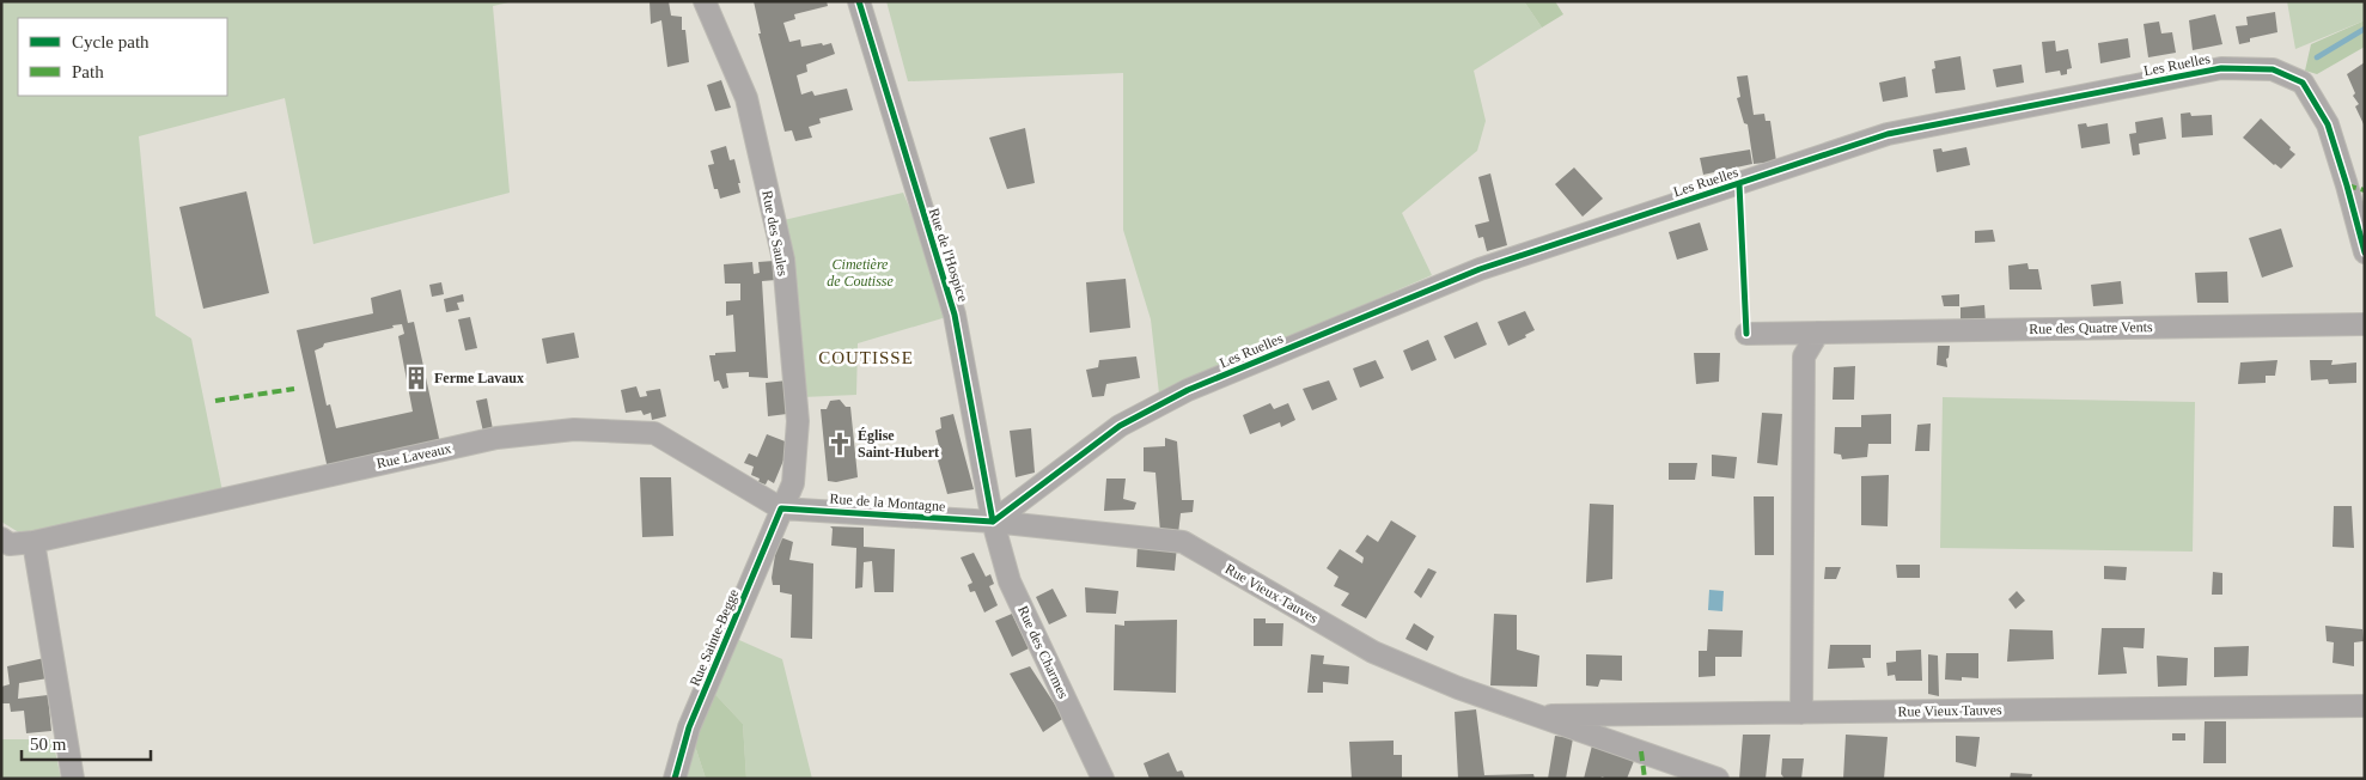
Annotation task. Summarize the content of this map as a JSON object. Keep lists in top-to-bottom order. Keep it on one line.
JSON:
{"streets":{"street":["Les Ruelles","Rue des Saules","Rue de l'Hospice","Rue des Quatre Vents","Rue Laveaux","Rue de la Montagne","Rue Vieux Tauves","Rue Sainte-Begge","Rue des Charmes"]},"crossings":[["Les Ruelles","Rue de l'Hospice"],["Les Ruelles","Rue de la Montagne"],["Les Ruelles","Rue Vieux Tauves"],["Les Ruelles","Rue des Charmes"],["Rue des Saules","Rue Laveaux"],["Rue des Saules","Rue de la Montagne"],["Rue des Saules","Rue Sainte-Begge"],["Rue de l'Hospice","Rue de la Montagne"],["Rue de l'Hospice","Rue Vieux Tauves"],["Rue de l'Hospice","Rue des Charmes"],["Rue Laveaux","Rue de la Montagne"],["Rue Laveaux","Rue Sainte-Begge"],["Rue de la Montagne","Rue Vieux Tauves"],["Rue de la Montagne","Rue Sainte-Begge"],["Rue de la Montagne","Rue des Charmes"],["Rue Vieux Tauves","Rue des Charmes"]],"districts":["COUTISSE"],"parks":["Cimetière de Coutisse"],"places":{"building":["Ferme Lavaux"],"church":["Église Saint-Hubert"]},"legend":["Cycle path","Path"],"scale_bar":"50 m"}
